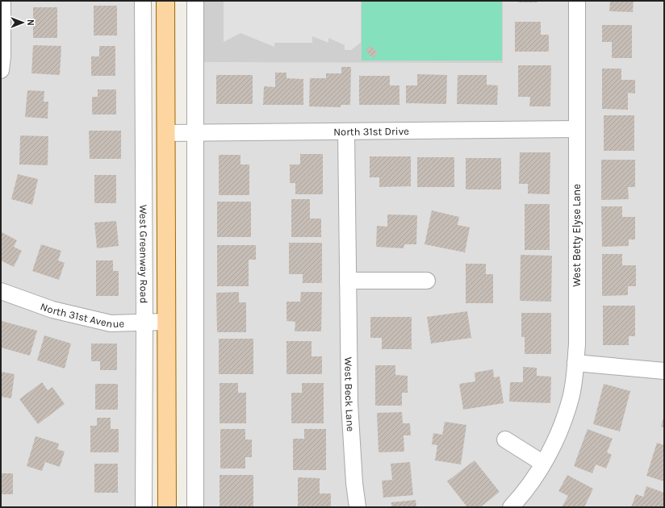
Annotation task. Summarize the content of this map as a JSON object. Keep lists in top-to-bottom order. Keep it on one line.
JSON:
{"streets":{"main road":["West Greenway Road"],"street":["North 31st Drive","West Betty Elyse Lane","North 31st Avenue","West Beck Lane"]},"crossings":[["North 31st Drive","West Betty Elyse Lane"],["North 31st Drive","West Greenway Road"],["North 31st Drive","West Beck Lane"],["West Greenway Road","North 31st Avenue"]],"north":"right"}
